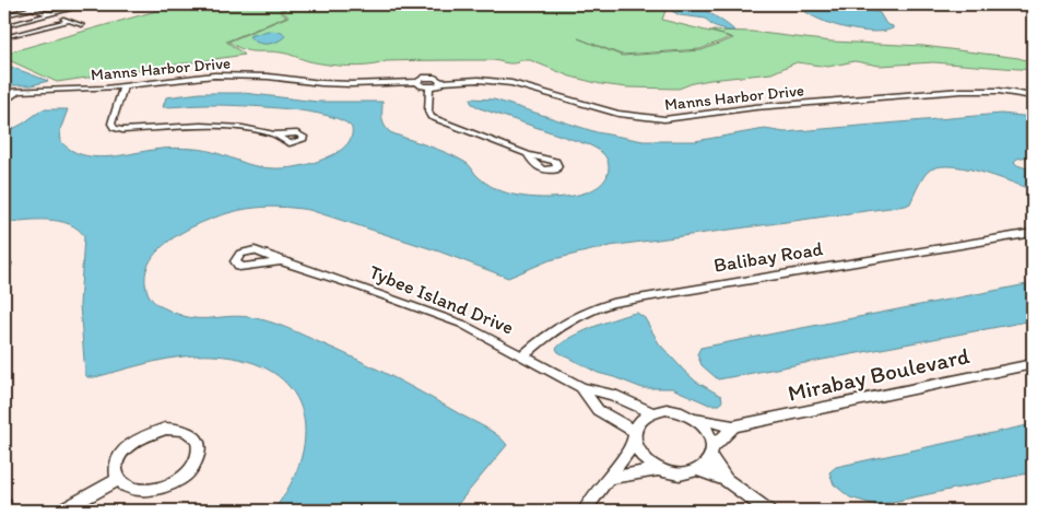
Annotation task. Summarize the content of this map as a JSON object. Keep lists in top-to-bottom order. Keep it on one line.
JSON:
{"streets":{"street":["Manns Harbor Drive","Balibay Road","Tybee Island Drive","Mirabay Boulevard"]},"crossings":[["Balibay Road","Tybee Island Drive"],["Tybee Island Drive","Mirabay Boulevard"]]}
